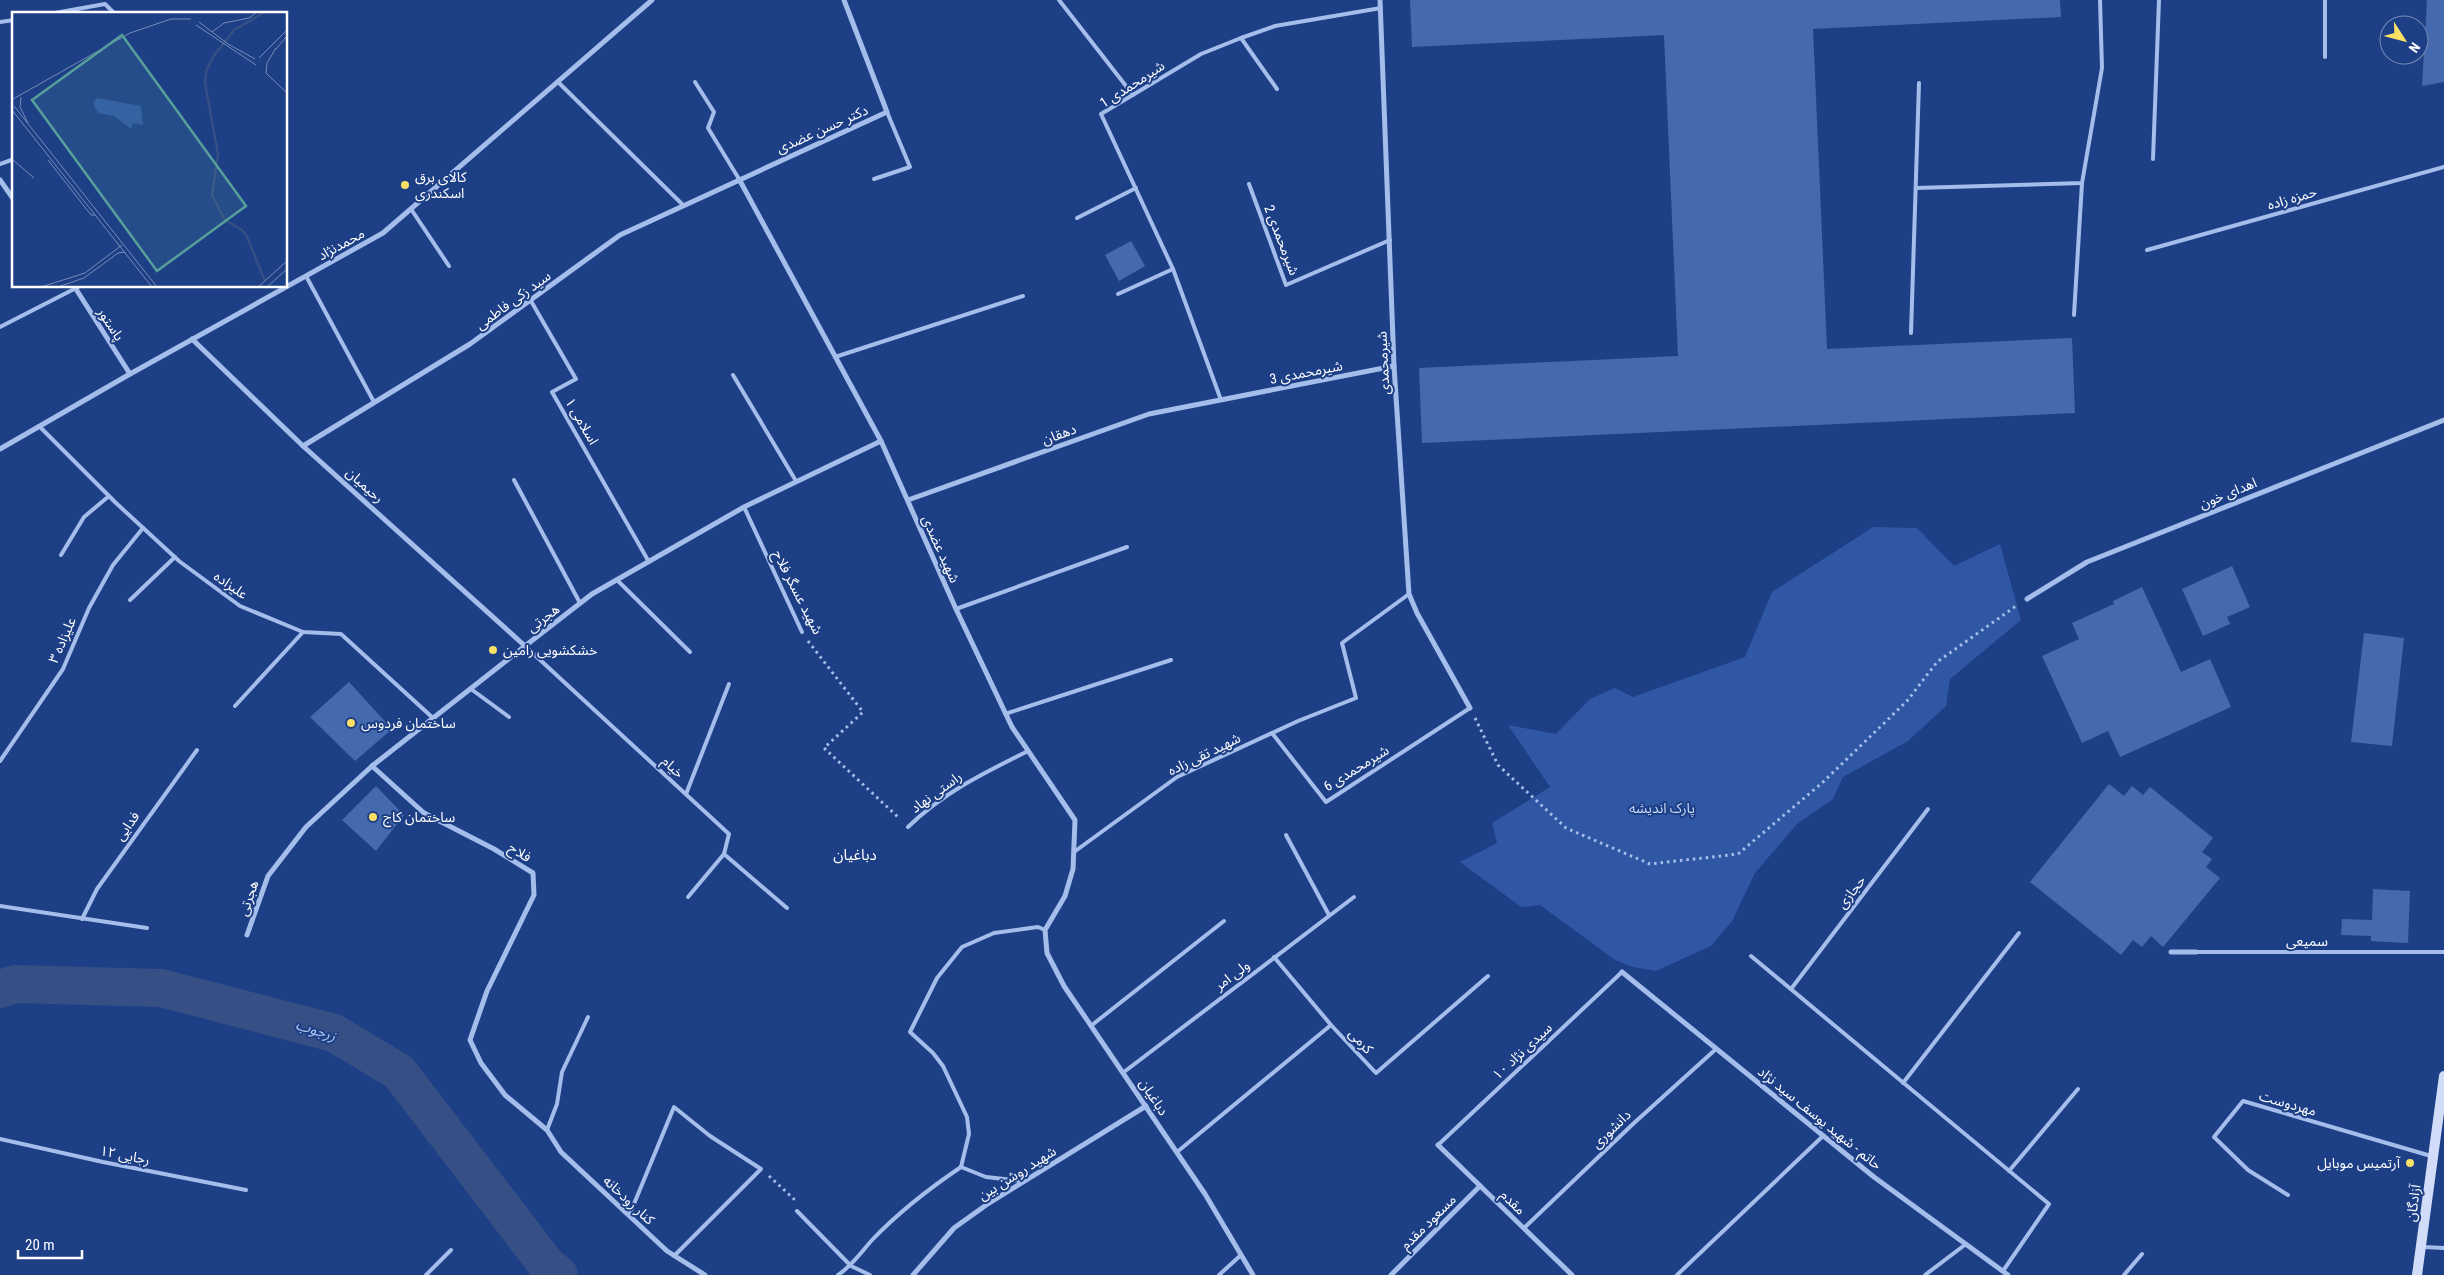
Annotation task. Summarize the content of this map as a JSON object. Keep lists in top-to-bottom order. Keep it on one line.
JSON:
{"streets":{"main road":["آزادگان"],"street":["دکتر حسن عضدی","محمدنژاد","سید زکی فاطمی","پاستور","شیرمحمدی","شیرمحمدی 3","دهقان","رحیمیان","اهدای خون","شهید عضدی","هجرتی","فلاح","سمیعی","دباغیان","حاتم - شهید یوسف سید نژاد","شهید روشن بین","کنار رودخانه","مقدم","مسعود مقدم"],"lane":["شیرمحمدی 1","حمزه زاده","شیرمحمدی 2","اسلامی ۱","علیزاده","شهید عسگر فلاح","علیزاده ۳","شهید تقی زاده","خیام","شیرمحمدی 6","راستی نهاد","فدایی","حجازی","ولی امر","کرمی","سیدی نژاد ۱۰","مهردوست","دانشوری","رجایی ۱۲"]},"crossings":[["شیرمحمدی 1","شیرمحمدی"],["شیرمحمدی 1","شیرمحمدی 3"],["شیرمحمدی 1","دهقان"],["دکتر حسن عضدی","سید زکی فاطمی"],["دکتر حسن عضدی","شهید عضدی"],["شیرمحمدی 2","شیرمحمدی"],["محمدنژاد","پاستور"],["محمدنژاد","رحیمیان"],["محمدنژاد","علیزاده"],["سید زکی فاطمی","اسلامی ۱"],["سید زکی فاطمی","رحیمیان"],["سید زکی فاطمی","شهید عضدی"],["شیرمحمدی","شیرمحمدی 3"],["شیرمحمدی","شهید تقی زاده"],["شیرمحمدی","شیرمحمدی 6"],["شیرمحمدی 3","دهقان"],["اسلامی ۱","هجرتی"],["دهقان","شهید عضدی"],["رحیمیان","هجرتی"],["رحیمیان","خیام"],["شهید عضدی","هجرتی"],["شهید عضدی","شهید تقی زاده"],["شهید عضدی","راستی نهاد"],["شهید عضدی","دباغیان"],["علیزاده","هجرتی"],["علیزاده","علیزاده ۳"],["شهید عسگر فلاح","هجرتی"],["شهید عسگر فلاح","راستی نهاد"],["هجرتی","خیام"],["هجرتی","فلاح"],["شهید تقی زاده","شیرمحمدی 6"],["فلاح","کنار رودخانه"],["ولی امر","کرمی"],["ولی امر","دباغیان"],["سیدی نژاد ۱۰","حاتم - شهید یوسف سید نژاد"],["سیدی نژاد ۱۰","مقدم"],["دباغیان","شهید روشن بین"],["مهردوست","آزادگان"],["حاتم - شهید یوسف سید نژاد","دانشوری"],["دانشوری","مقدم"],["مقدم","مسعود مقدم"]],"districts":["دباغیان"],"water":["زرجوب"],"parks":["پارک اندیشه"],"places":["کالای برق اسکندری","خشکشویی رامین","ساختمان فردوس","ساختمان کاج","آرتمیس موبایل"],"scale_bar":"20 m","north":"bottom right"}
